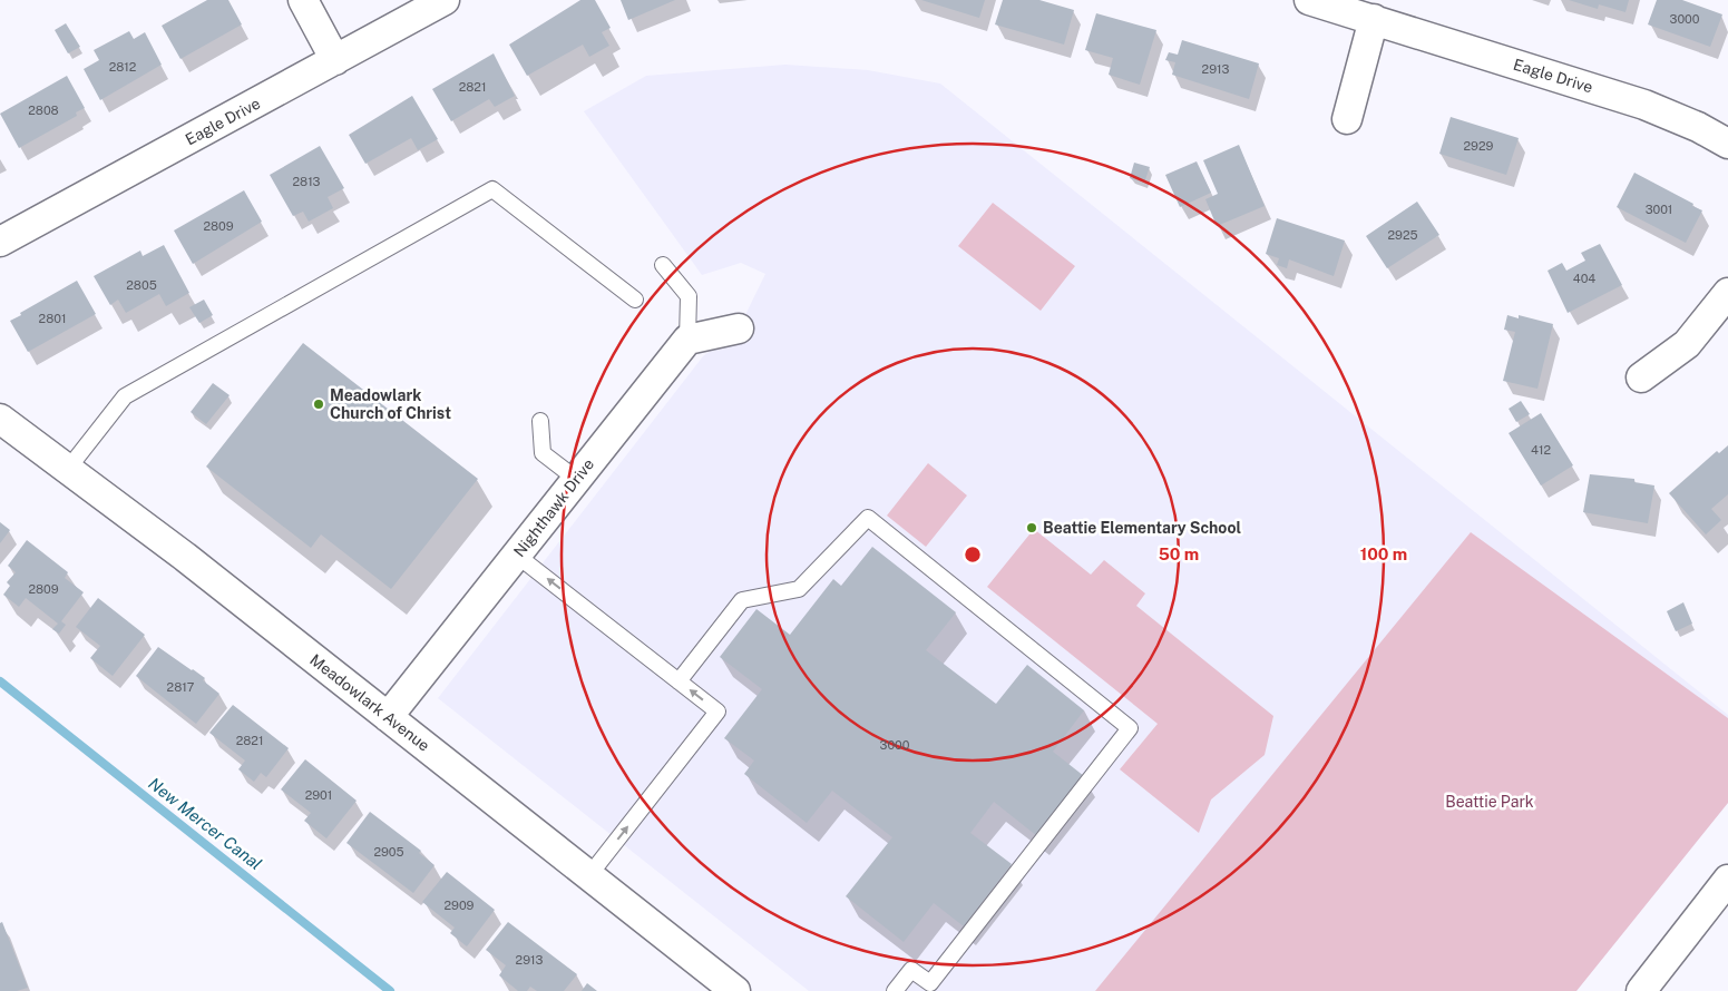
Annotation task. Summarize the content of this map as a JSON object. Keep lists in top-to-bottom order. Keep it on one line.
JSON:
{"streets":{"street":["Eagle Drive","Nighthawk Drive","Meadowlark Avenue"]},"crossings":[["Nighthawk Drive","Meadowlark Avenue"]],"water":["New Mercer Canal"],"parks":["Beattie Park"],"places":["Meadowlark Church of Christ","Beattie Elementary School"],"house_numbers":["3000","2812","2913","2821","2808","2929","2813","3001","2809","2925","404","2805","2801","412","2809","2817","2821","3000","2901","2905","2909","2913"],"rings":["50 m","100 m"]}
